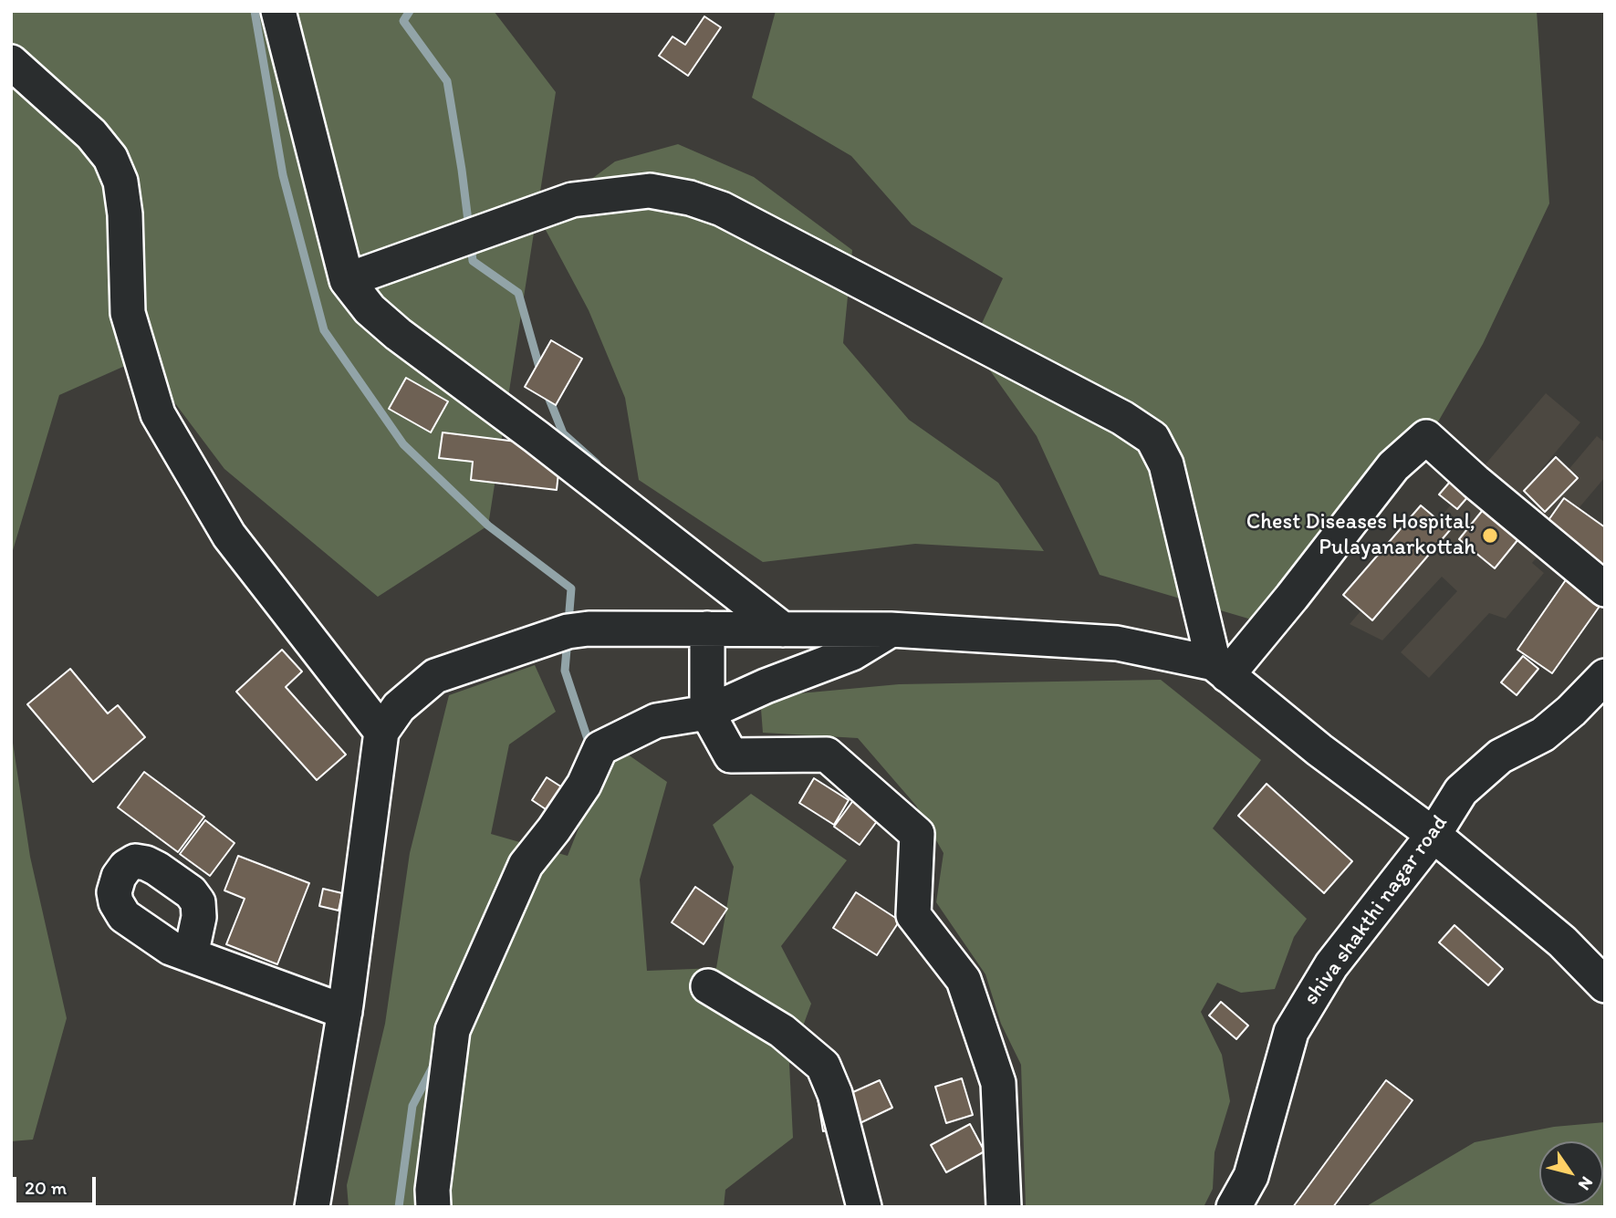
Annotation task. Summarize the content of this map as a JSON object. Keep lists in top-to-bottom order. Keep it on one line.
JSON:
{"streets":{"street":["shiva shakthi nagar road"]},"places":["Chest Diseases Hospital, Pulayanarkottah"],"scale_bar":"20 m","north":"bottom right"}
